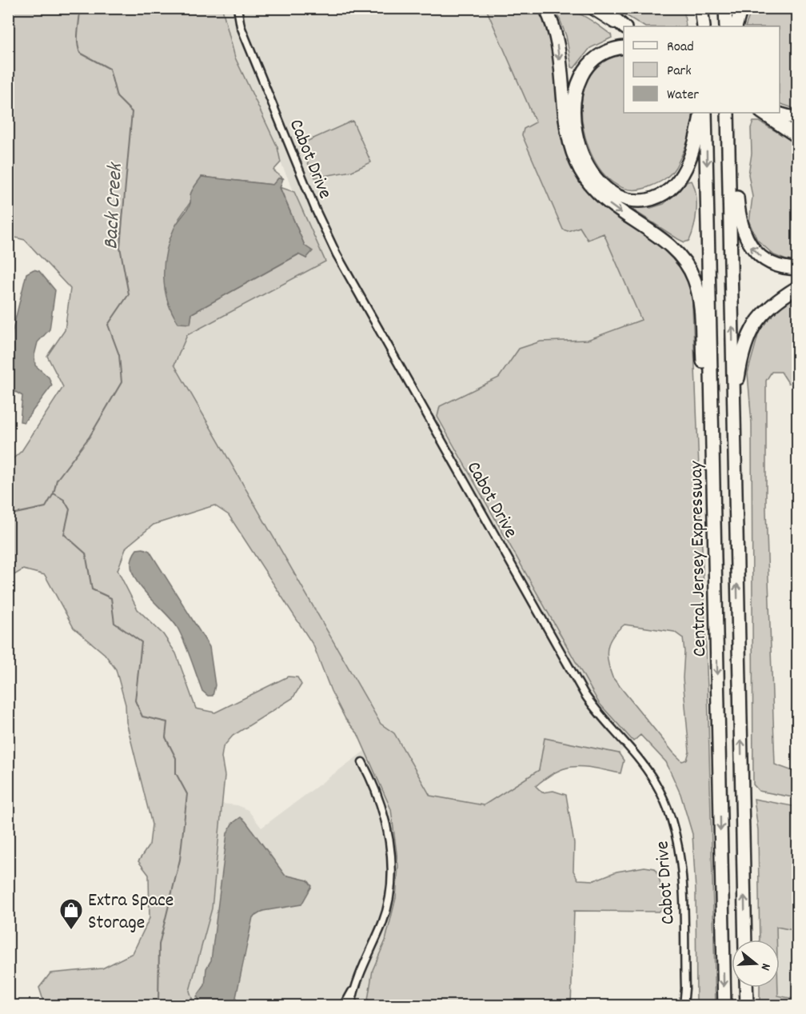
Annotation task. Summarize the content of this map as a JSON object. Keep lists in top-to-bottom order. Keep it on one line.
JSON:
{"streets":{"highway":["Central Jersey Expressway"],"street":["Cabot Drive"]},"water":["Back Creek"],"places":{"shop":["Extra Space Storage"]},"legend":["Road","Park","Water"],"north":"right"}
